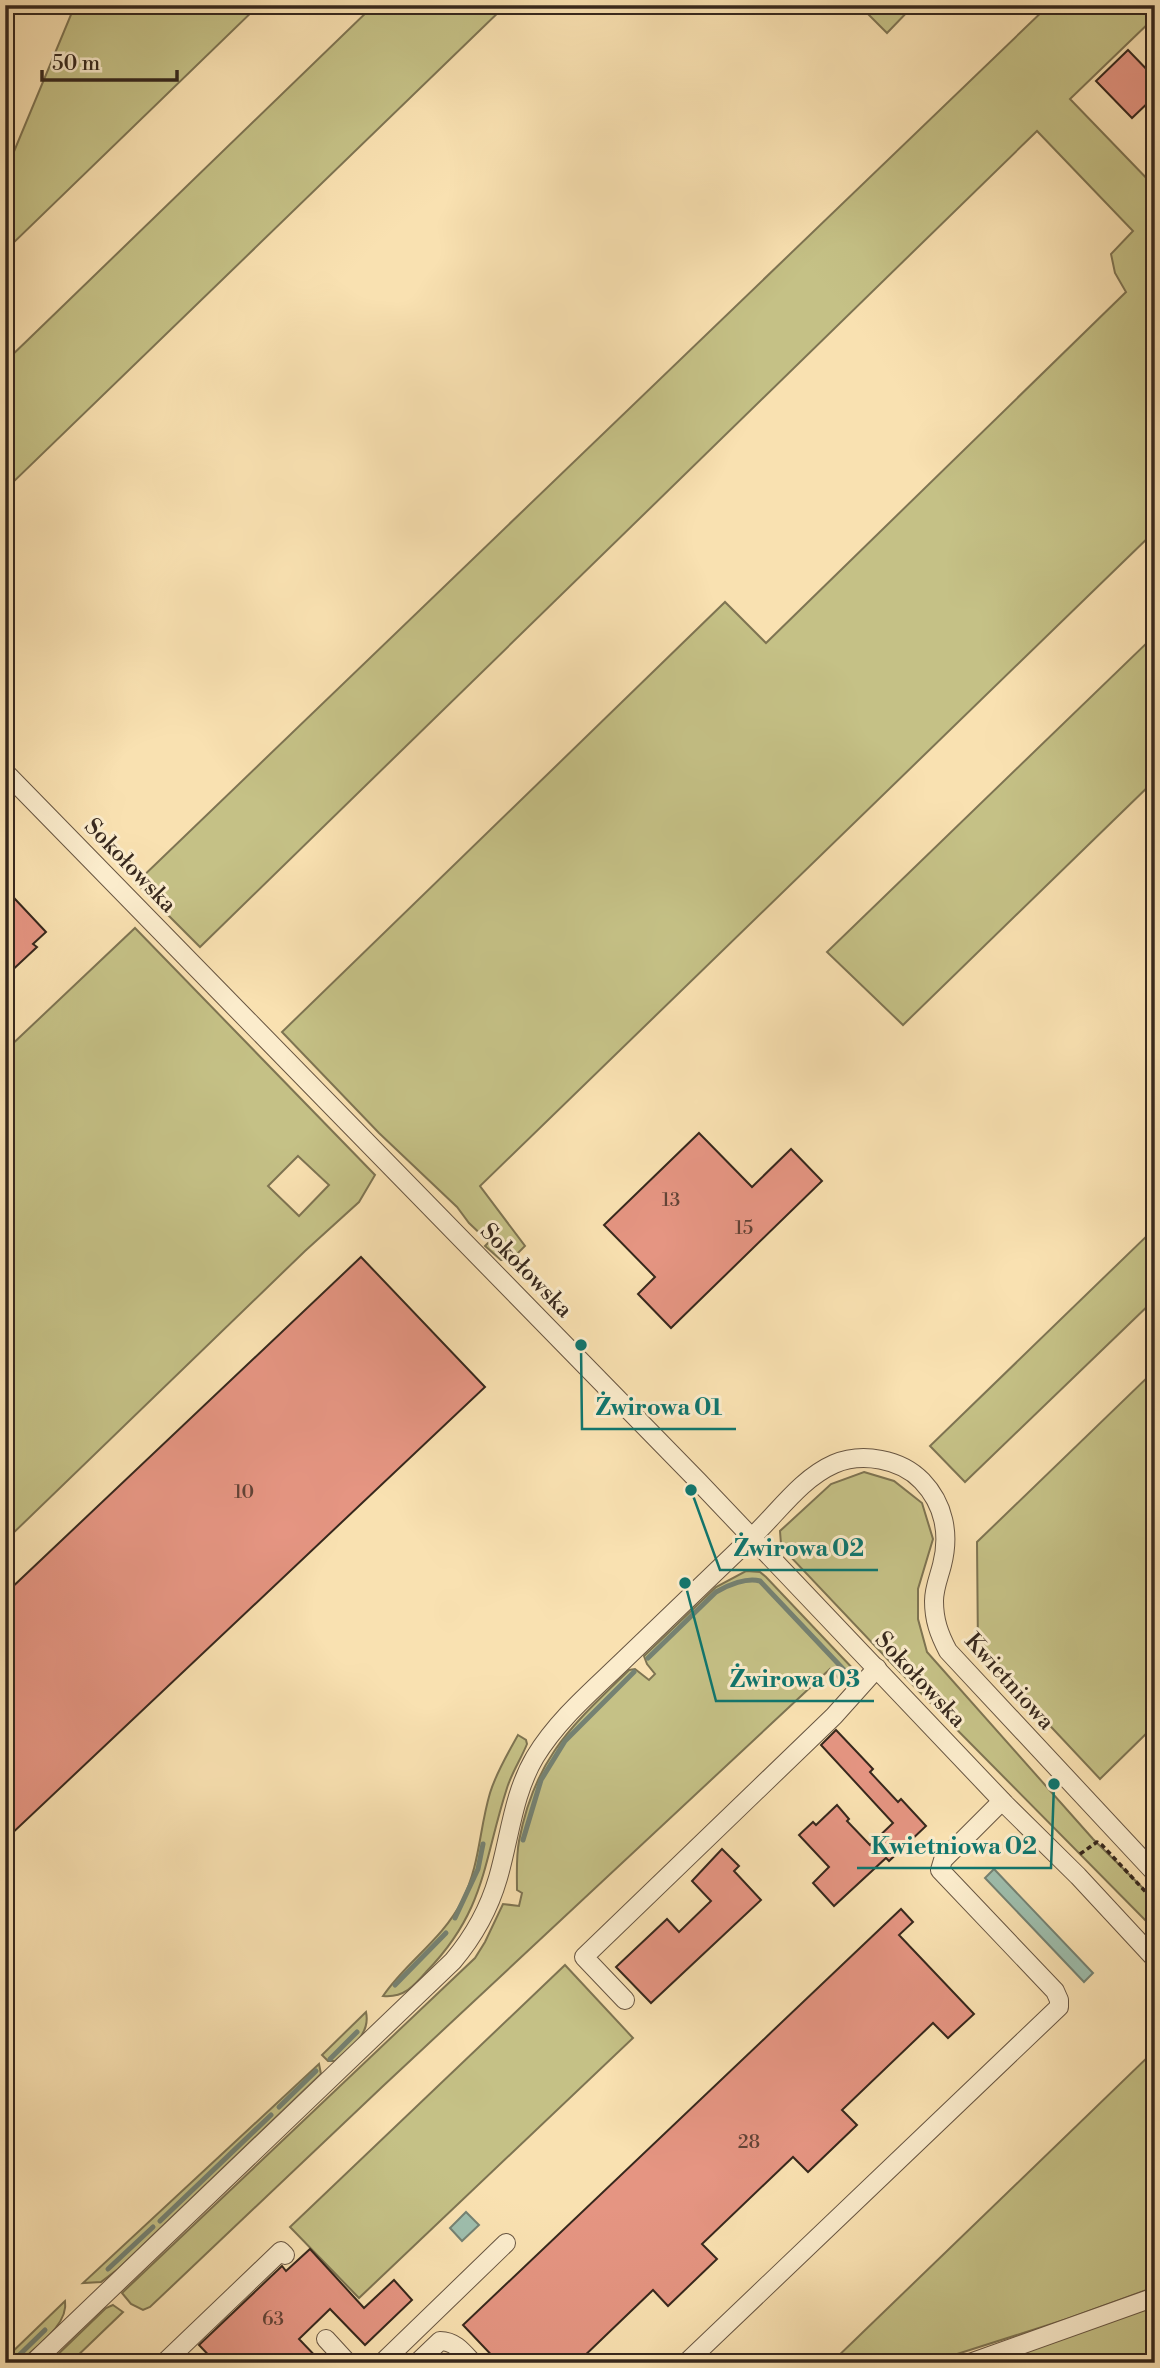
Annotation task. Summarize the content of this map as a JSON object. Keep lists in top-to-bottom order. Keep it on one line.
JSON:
{"streets":{"street":["Sokołowska","Kwietniowa"]},"crossings":[["Sokołowska","Kwietniowa"]],"places":["Żwirowa 01","Żwirowa 02","Żwirowa 03","Kwietniowa 02"],"house_numbers":["13","15","10","28","63"],"scale_bar":"50 m"}
